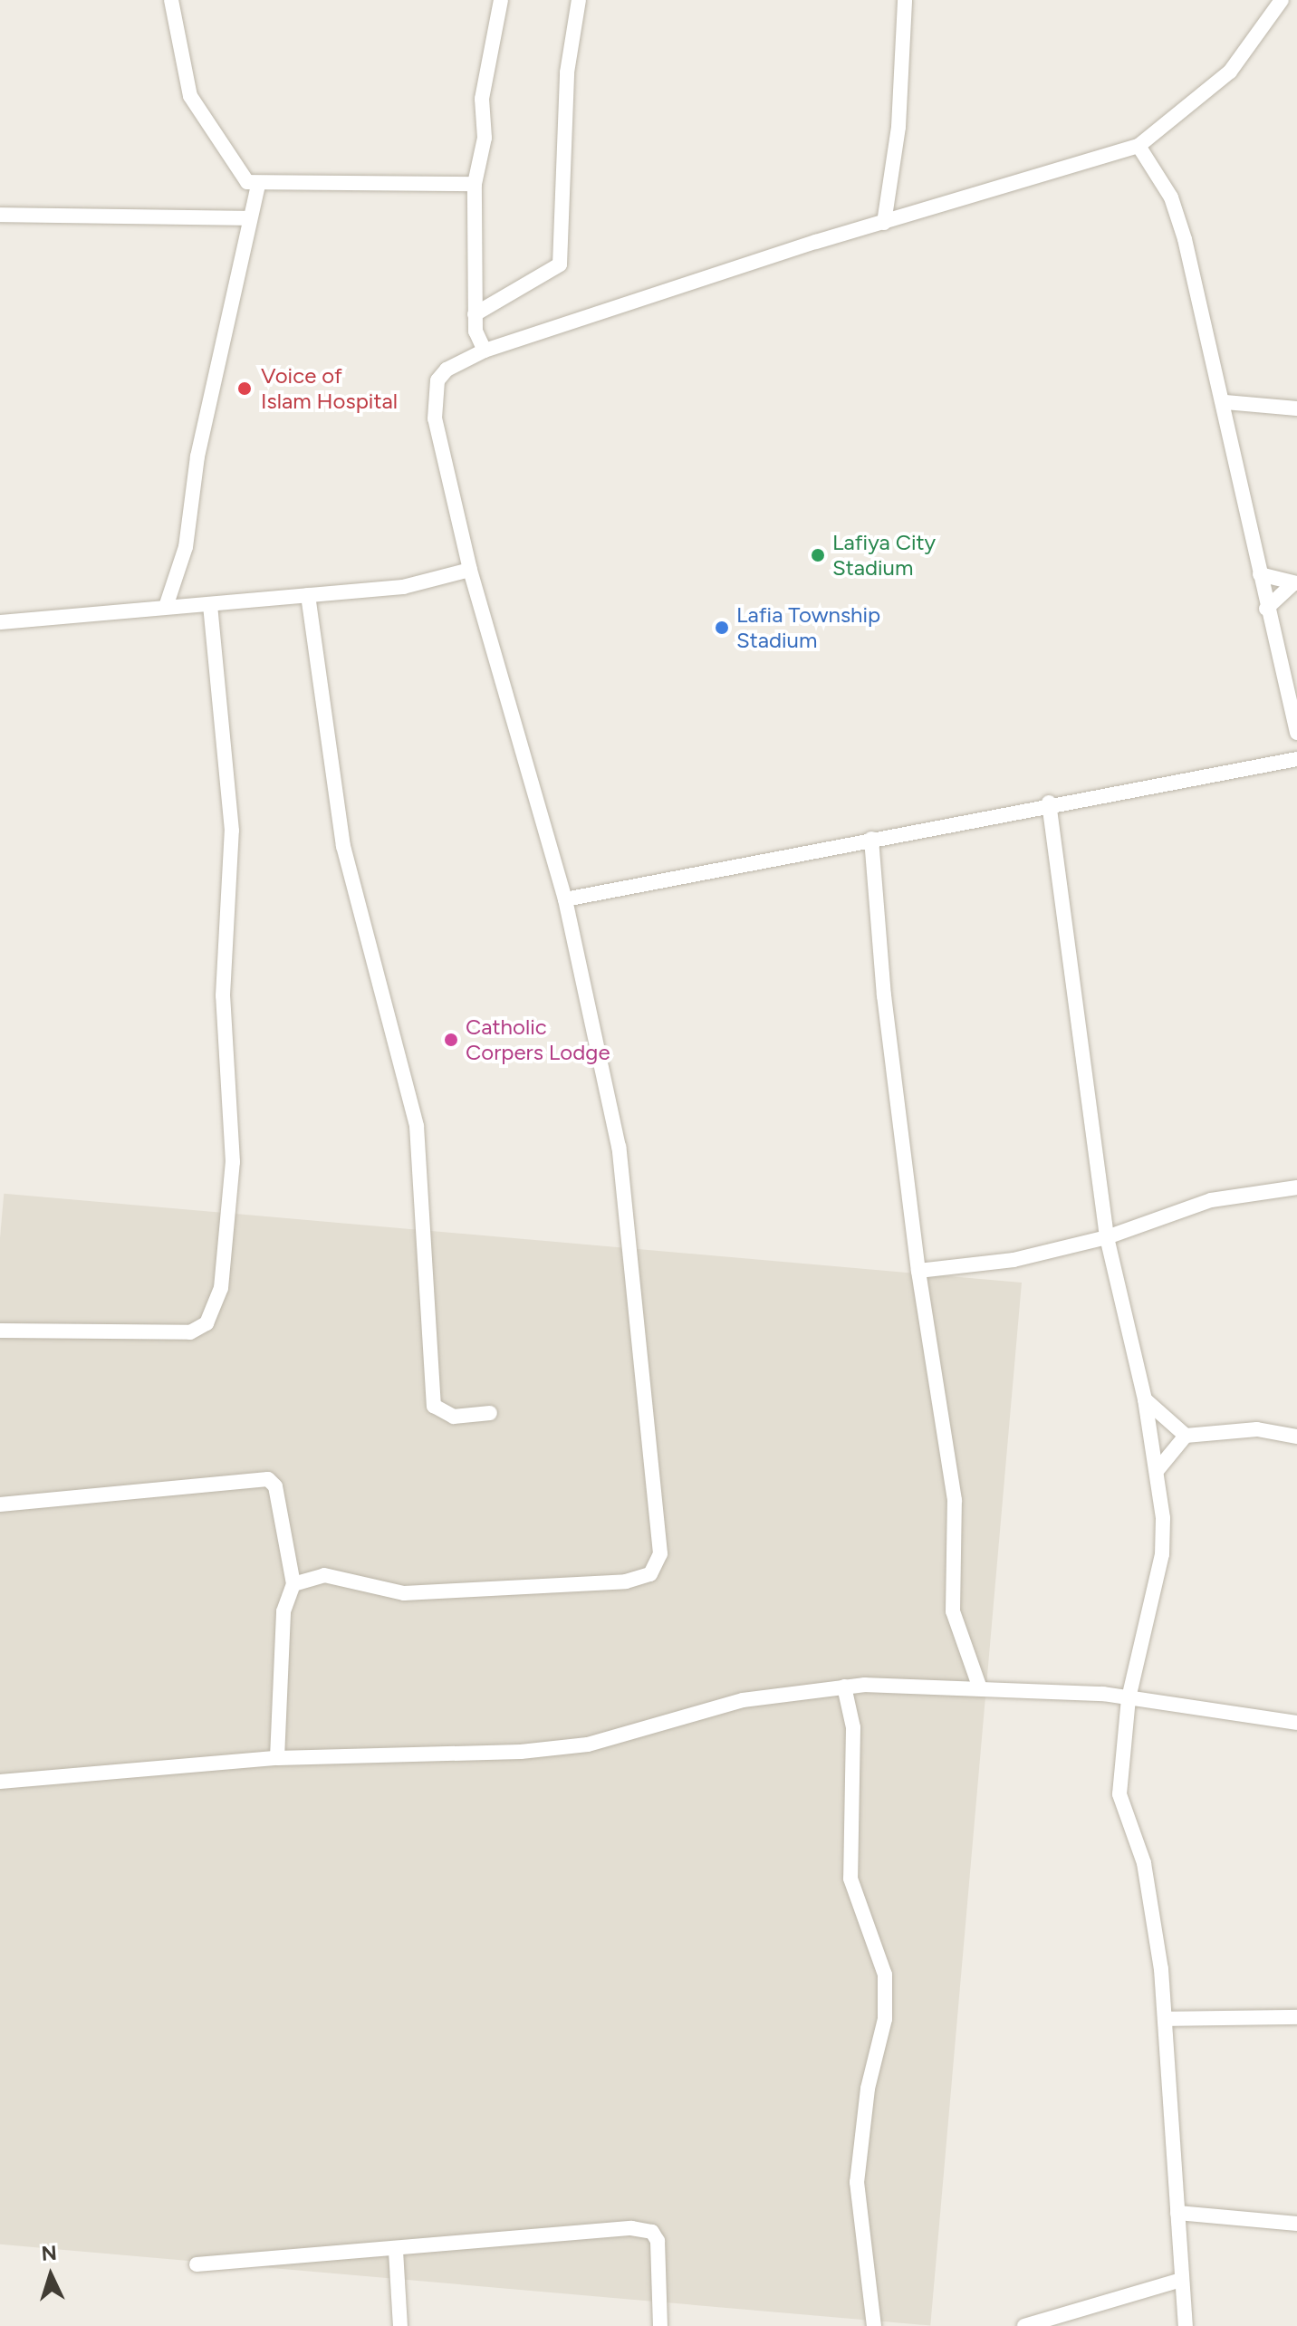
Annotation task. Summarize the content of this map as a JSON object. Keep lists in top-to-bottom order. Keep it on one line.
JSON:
{"places":["Voice of Islam Hospital","Lafiya City Stadium","Lafia Township Stadium","Catholic Corpers Lodge"],"north":"top"}
